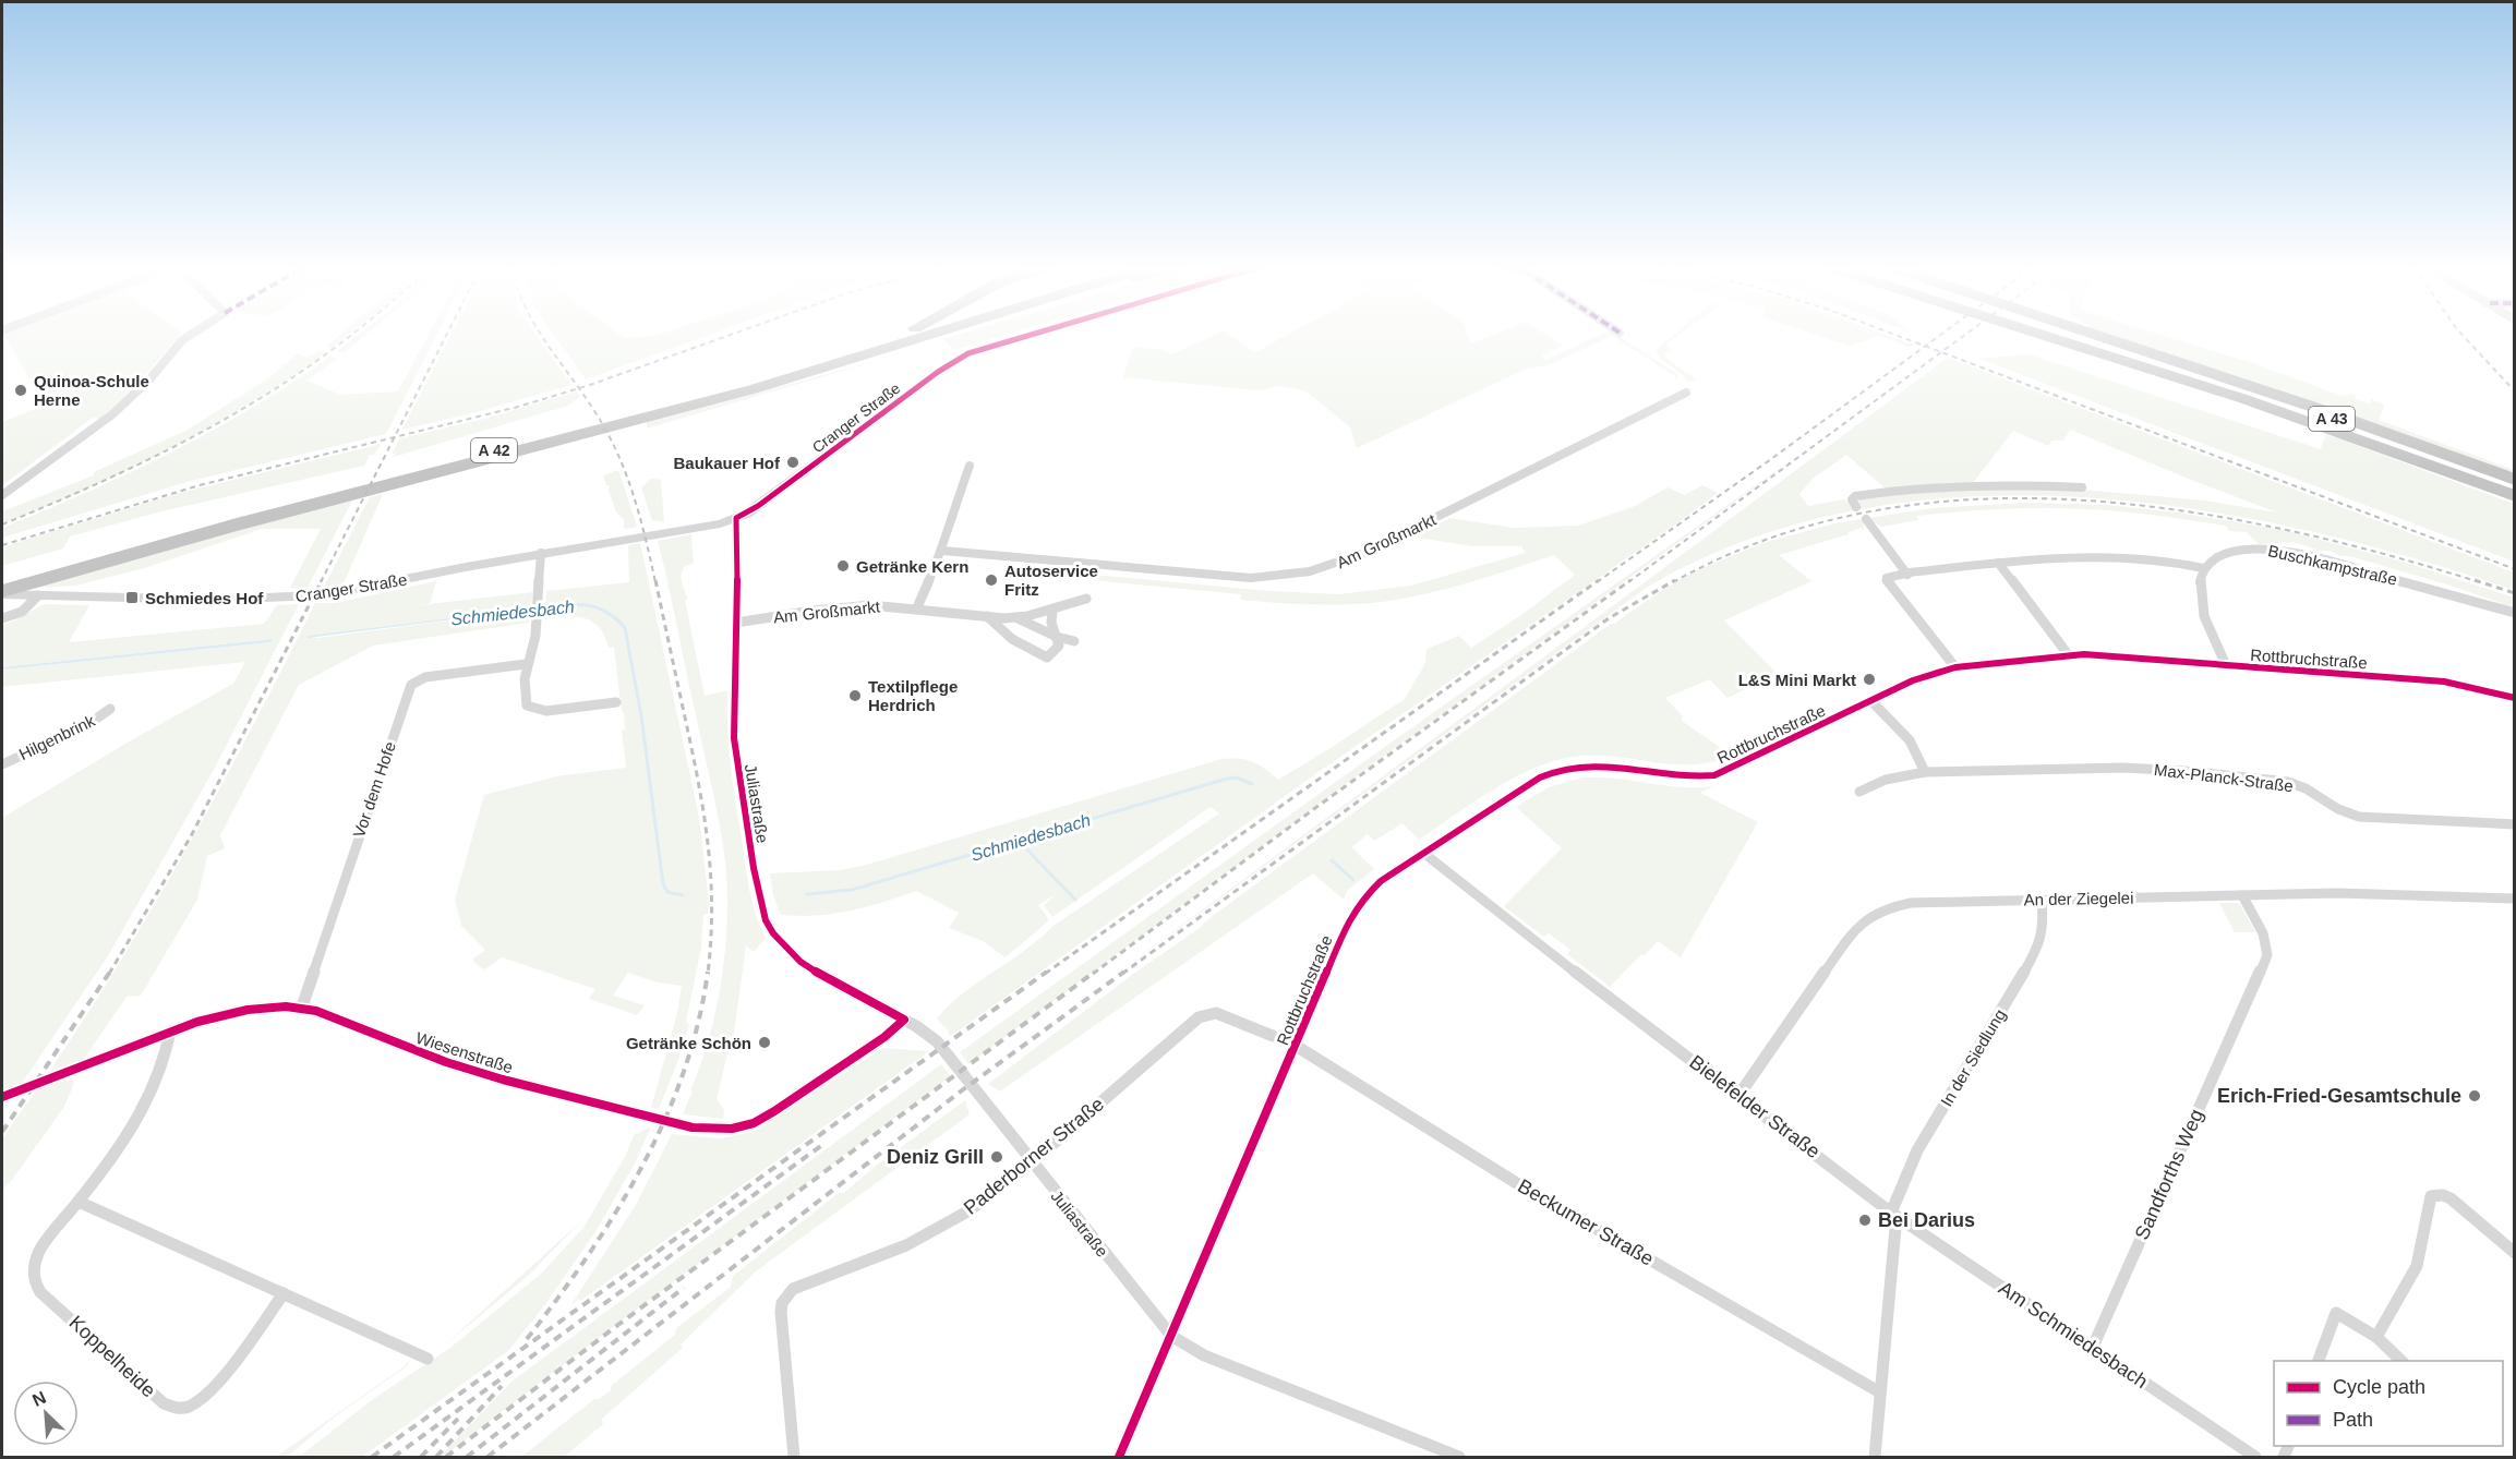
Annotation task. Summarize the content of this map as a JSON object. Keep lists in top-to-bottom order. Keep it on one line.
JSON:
{"streets":{"highway":["A 43","A 42"],"street":["Cranger Straße","Am Großmarkt","Buschkampstraße","Rottbruchstraße","Hilgenbrink","Max-Planck-Straße","Vor dem Hofe","Juliastraße","An der Ziegelei","Wiesenstraße","In der Siedlung","Bielefelder Straße","Paderborner Straße","Sandforths Weg","Beckumer Straße","Am Schmiedesbach","Koppelheide"]},"crossings":[["Cranger Straße","A 42"],["Cranger Straße","Juliastraße"],["Am Großmarkt","Juliastraße"],["Buschkampstraße","Rottbruchstraße"],["Rottbruchstraße","Juliastraße"],["Rottbruchstraße","Bielefelder Straße"],["Rottbruchstraße","Beckumer Straße"],["Vor dem Hofe","Wiesenstraße"],["Juliastraße","Wiesenstraße"],["Juliastraße","Paderborner Straße"],["An der Ziegelei","In der Siedlung"],["An der Ziegelei","Bielefelder Straße"],["An der Ziegelei","Sandforths Weg"],["Wiesenstraße","Koppelheide"],["In der Siedlung","Bielefelder Straße"],["In der Siedlung","Am Schmiedesbach"],["Bielefelder Straße","Am Schmiedesbach"],["Sandforths Weg","Am Schmiedesbach"]],"water":["Schmiedesbach"],"places":{"other":["Quinoa-Schule Herne","Baukauer Hof","Getränke Kern","Autoservice Fritz","L&S Mini Markt","Textilpflege Herdrich","Getränke Schön","Erich-Fried-Gesamtschule","Deniz Grill","Bei Darius"],"transit":["Schmiedes Hof"]},"legend":["Cycle path","Path"],"north":"top left"}
